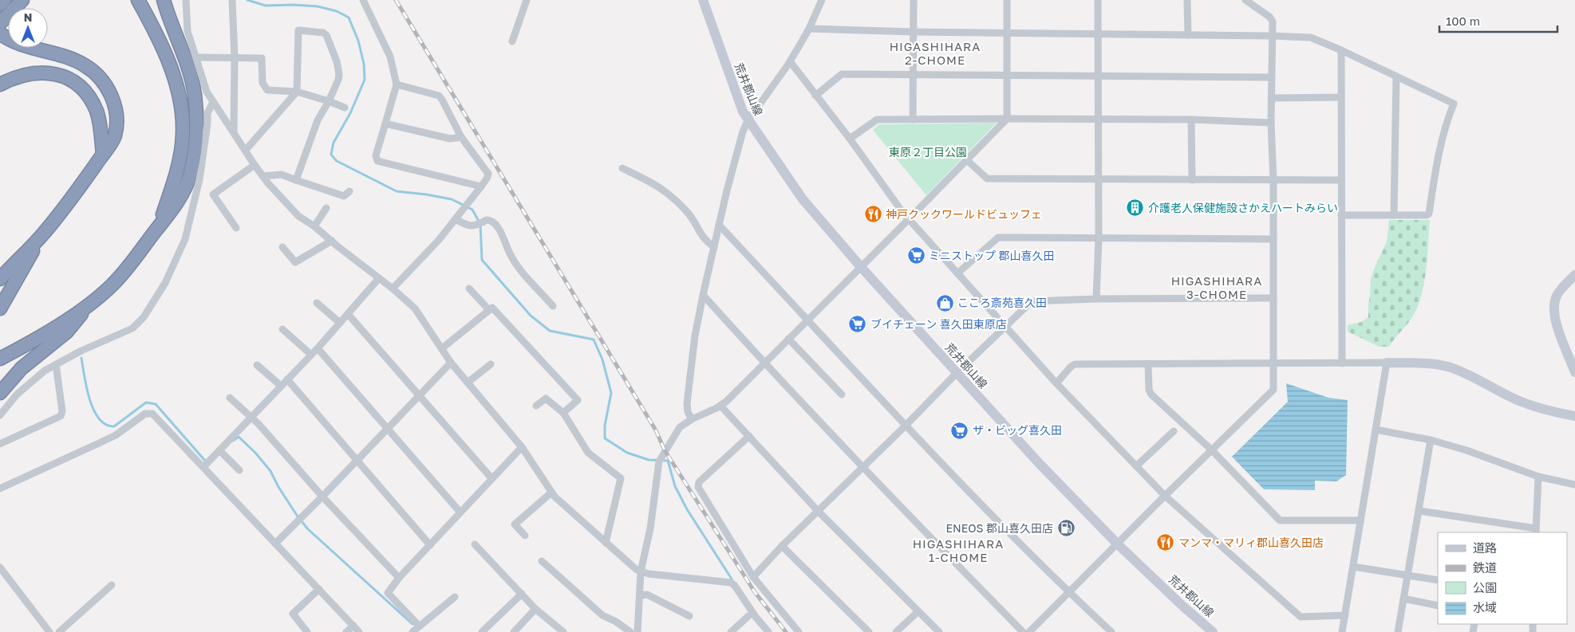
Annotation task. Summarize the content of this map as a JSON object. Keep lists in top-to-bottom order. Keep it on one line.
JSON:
{"streets":{"main road":["荒井郡山線"]},"districts":["HIGASHIHARA 2-CHOME","HIGASHIHARA 3-CHOME","HIGASHIHARA 1-CHOME"],"parks":["東原２丁目公園"],"places":{"building":["介護老人保健施設さかえハートみらい"],"restaurant":["神戸クックワールドビュッフェ","マンマ・マリィ郡山喜久田店"],"supermarket":["ミニストップ 郡山喜久田","ブイチェーン 喜久田東原店","ザ・ビッグ喜久田"],"shop":["こころ斎苑喜久田"],"fuel station":["ENEOS 郡山喜久田店"]},"legend":["道路","鉄道","公園","水域"],"scale_bar":"100 m","north":"top"}
